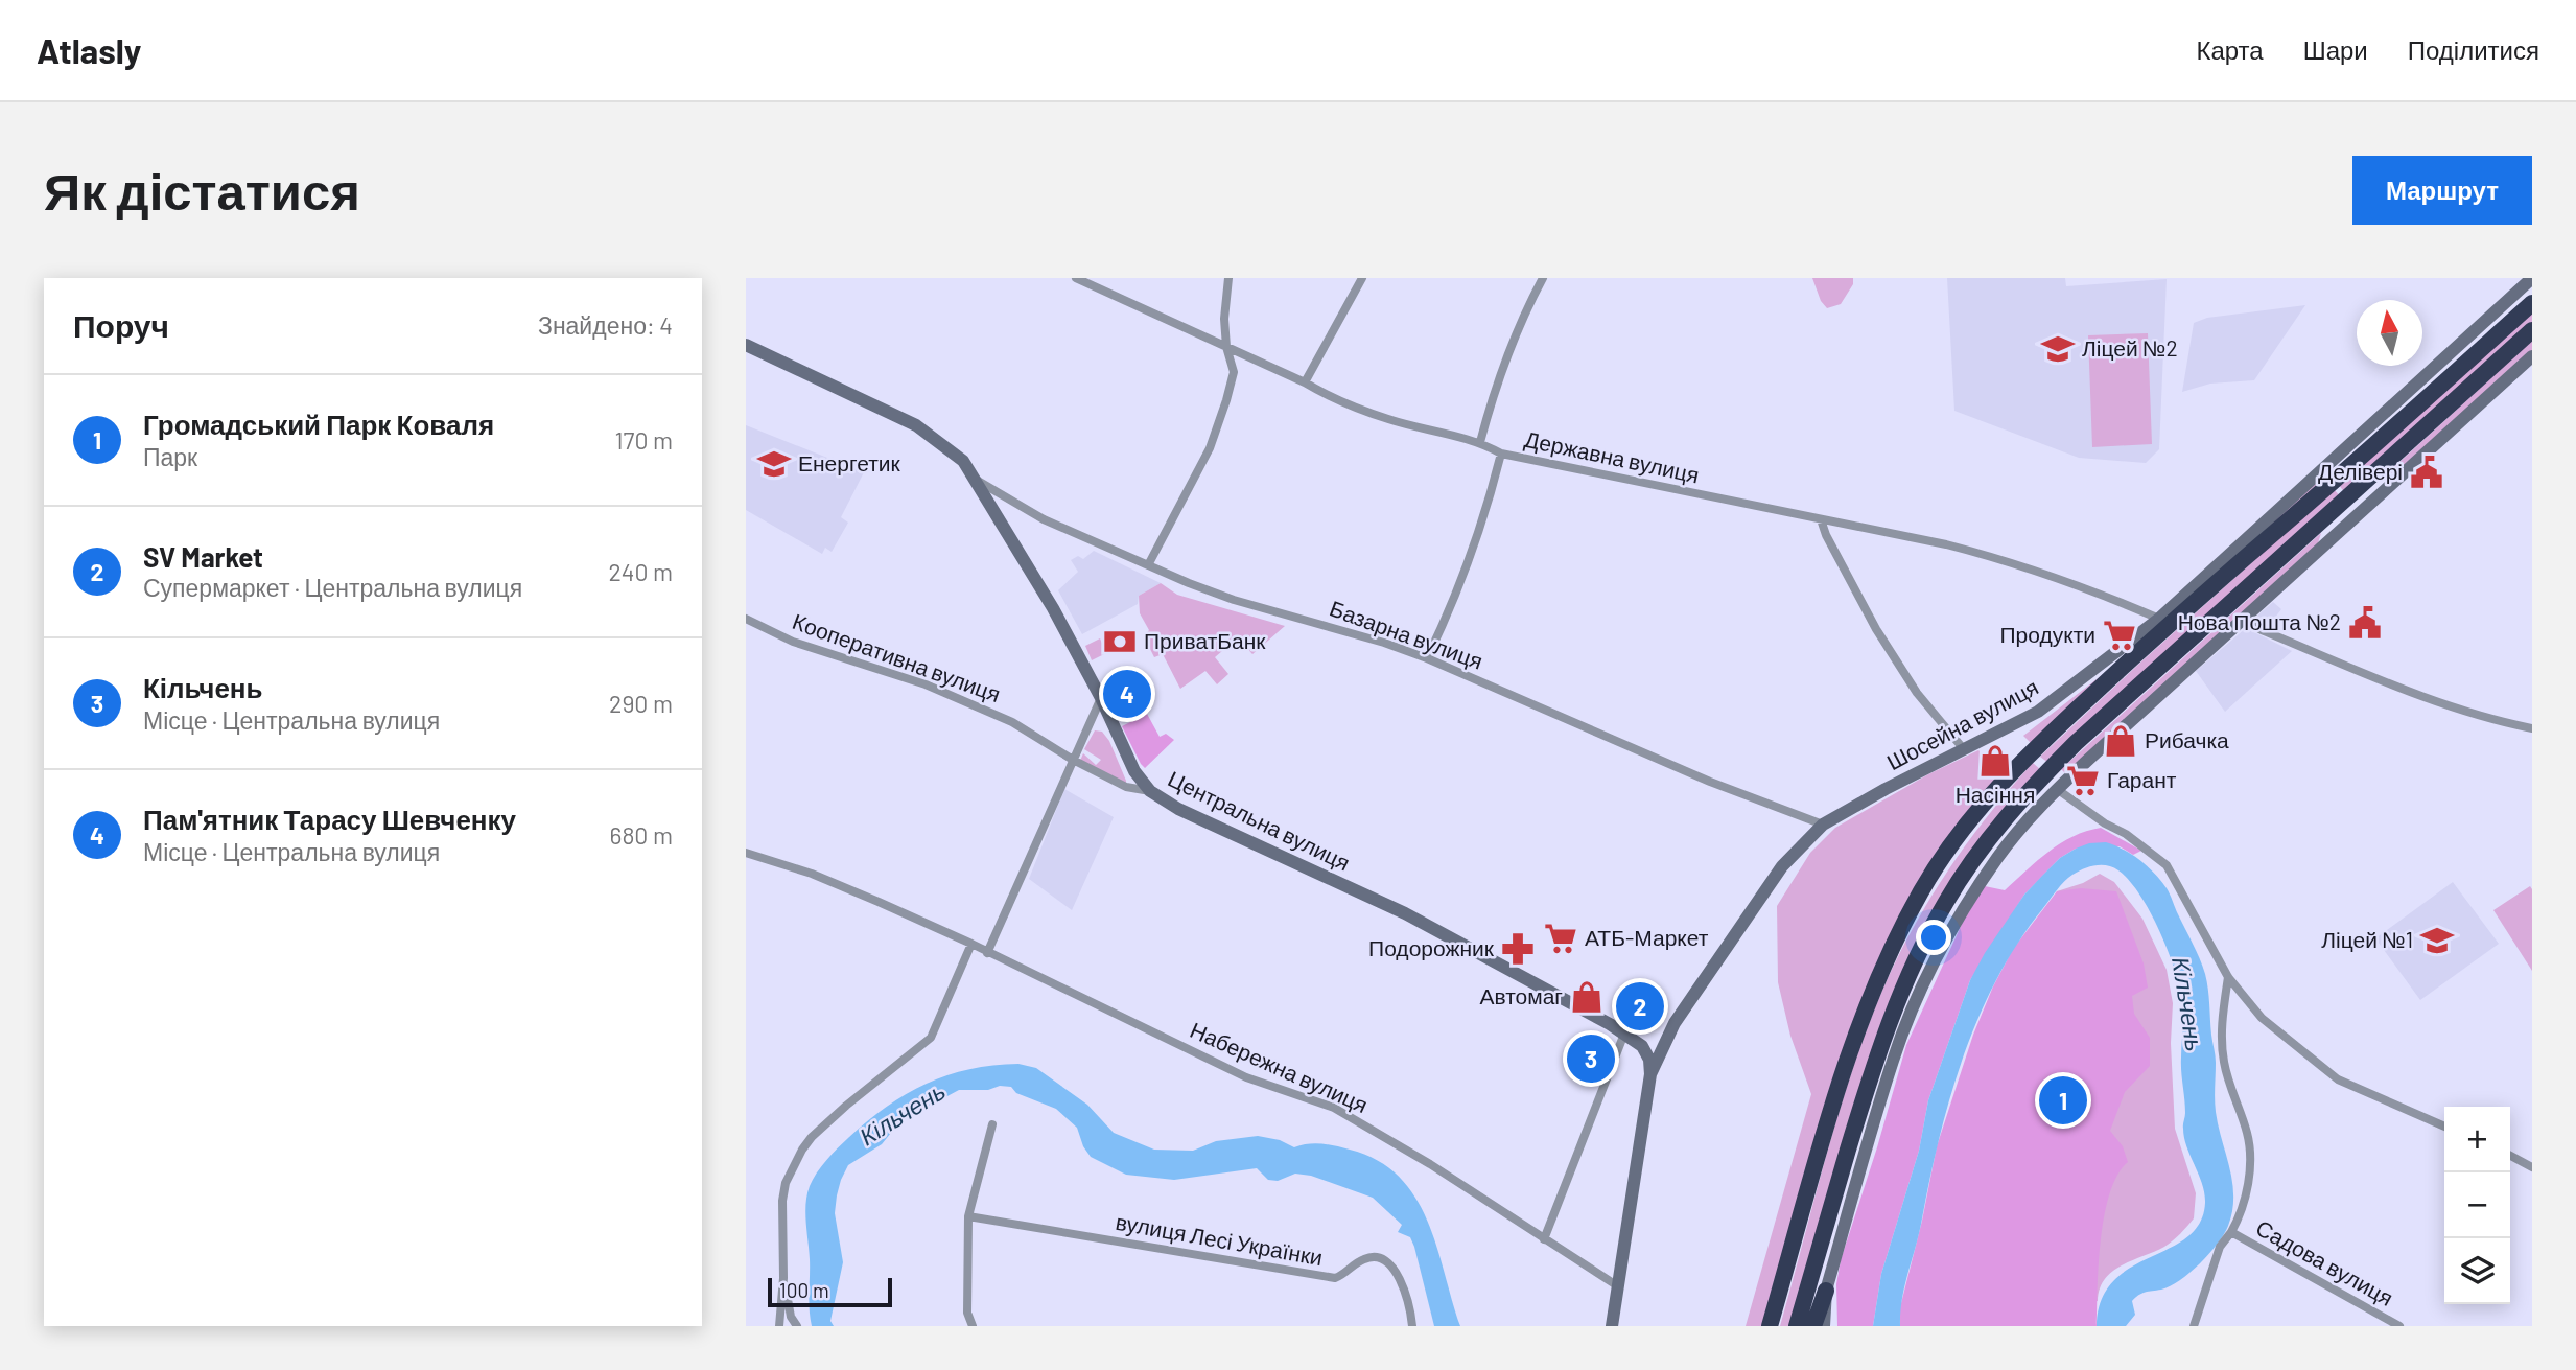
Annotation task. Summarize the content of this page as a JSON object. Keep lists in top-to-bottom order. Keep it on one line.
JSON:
{"streets":{"street":["Державна вулиця","Базарна вулиця","Кооперативна вулиця","Шосейна вулиця","Центральна вулиця","Набережна вулиця","вулиця Лесі Українки","Садова вулиця"]},"crossings":[["Державна вулиця","Шосейна вулиця"],["Базарна вулиця","Шосейна вулиця"],["Базарна вулиця","Центральна вулиця"],["Кооперативна вулиця","Центральна вулиця"],["Шосейна вулиця","Центральна вулиця"],["Шосейна вулиця","Набережна вулиця"]],"water":["Кільчень"],"places":{"school or university":["Ліцей №2","Енергетик","Ліцей №1"],"public building":["Делівері","Нова Пошта №2"],"supermarket":["Продукти","Гарант","АТБ-Маркет"],"bank":["ПриватБанк"],"shop":["Рибачка","Насіння","Автомаг"],"pharmacy":["Подорожник"]},"scale_bar":"100 m","north":"top","page":{"header":"Atlasly","nav":["Карта","Шари","Поділитися"],"buttons":"Маршрут","title":"Як дістатися","heading":["Поруч","Знайдено: 4"],"list":[{"mark":"1","name":"Громадський Парк Коваля","note":"Парк","value":"170 m"},{"mark":"2","name":"SV Market","note":"Супермаркет · Центральна вулиця","value":"240 m"},{"mark":"3","name":"Кільчень","note":"Місце · Центральна вулиця","value":"290 m"},{"mark":"4","name":"Пам'ятник Тарасу Шевченку","note":"Місце · Центральна вулиця","value":"680 m"}],"pins":["4","2","3","1"],"map_buttons":["+","−"],"scale":"100 m"}}
